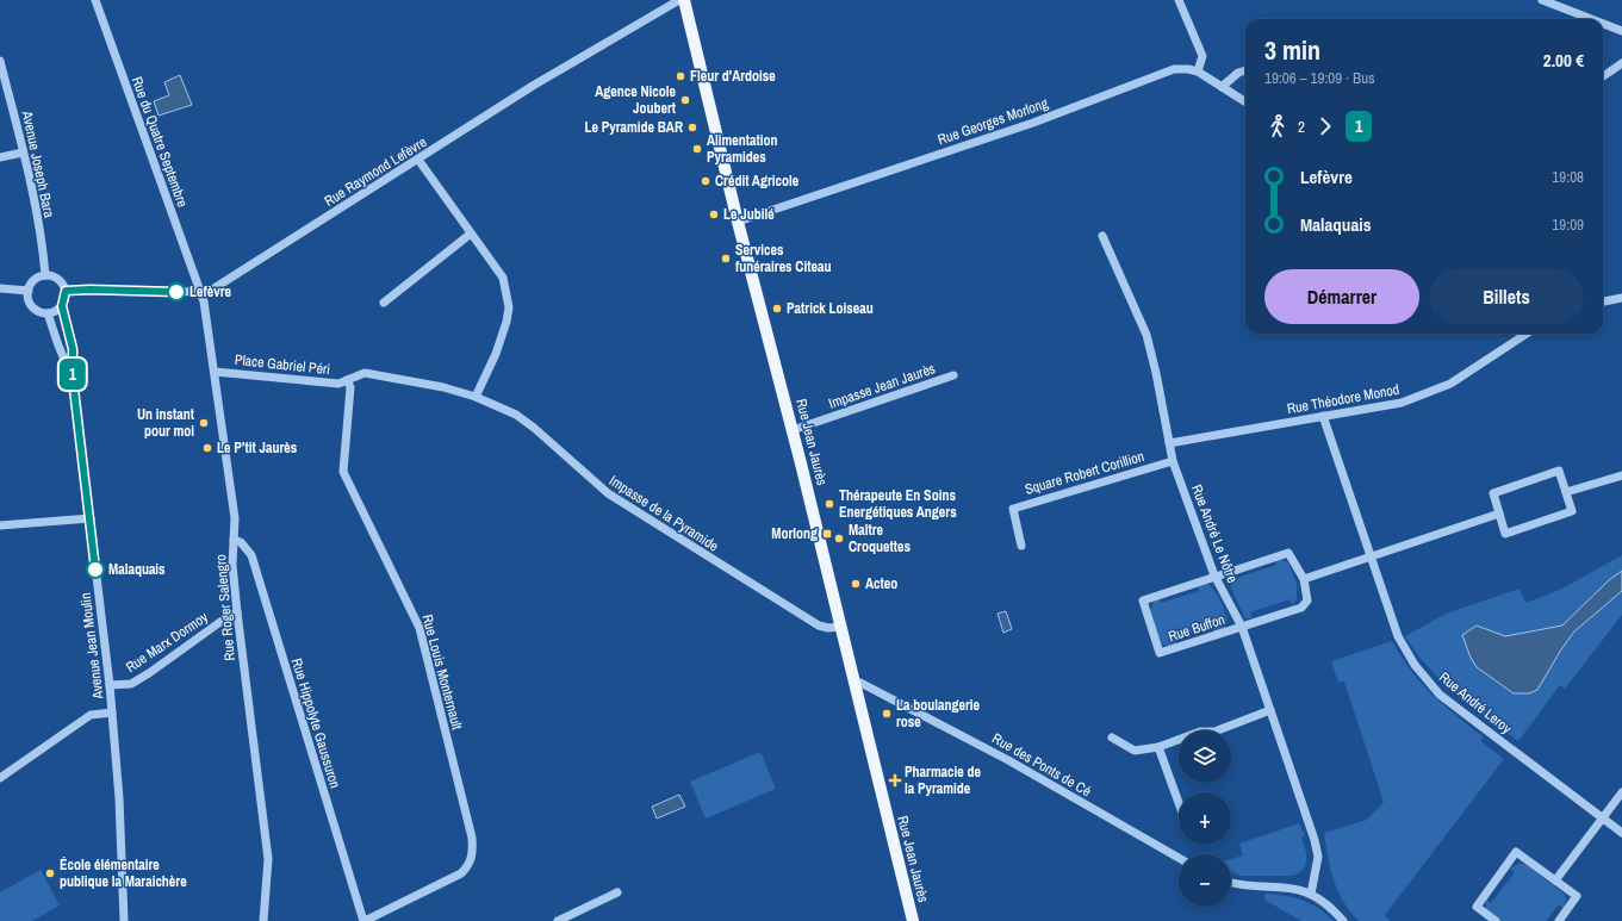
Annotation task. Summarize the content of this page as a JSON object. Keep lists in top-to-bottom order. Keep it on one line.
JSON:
{"streets":{"main road":["Rue Jean Jaurès"],"street":["Rue Georges Morlong","Rue du Quatre Septembre","Avenue Joseph Bara","Rue Raymond Lefèvre","Place Gabriel Péri","Impasse Jean Jaurès","Rue Théodore Monod","Square Robert Corillion","Impasse de la Pyramide","Rue André Le Nôtre","Rue Roger Salengro","Rue Buffon","Rue Marx Dormoy","Avenue Jean Moulin","Rue Louis Monternault","Rue André Leroy","Rue Hippolyte Gaussuron","Rue des Ponts de Cé"]},"crossings":[["Rue Georges Morlong","Rue Jean Jaurès"],["Rue du Quatre Septembre","Rue Raymond Lefèvre"],["Rue du Quatre Septembre","Rue Roger Salengro"],["Avenue Joseph Bara","Rue Raymond Lefèvre"],["Avenue Joseph Bara","Avenue Jean Moulin"],["Rue Raymond Lefèvre","Rue Roger Salengro"],["Rue Raymond Lefèvre","Avenue Jean Moulin"],["Place Gabriel Péri","Impasse de la Pyramide"],["Place Gabriel Péri","Rue Roger Salengro"],["Place Gabriel Péri","Rue Louis Monternault"],["Impasse Jean Jaurès","Rue Jean Jaurès"],["Rue Théodore Monod","Rue André Le Nôtre"],["Rue Théodore Monod","Rue André Leroy"],["Rue Jean Jaurès","Impasse de la Pyramide"],["Rue Jean Jaurès","Rue des Ponts de Cé"],["Square Robert Corillion","Rue André Le Nôtre"],["Impasse de la Pyramide","Rue Louis Monternault"],["Rue André Le Nôtre","Rue Buffon"],["Rue Roger Salengro","Rue Marx Dormoy"],["Rue Roger Salengro","Rue Hippolyte Gaussuron"],["Rue Marx Dormoy","Avenue Jean Moulin"],["Rue Louis Monternault","Rue Hippolyte Gaussuron"]],"places":{"other":["Fleur d'Ardoise","Agence Nicole Joubert","Le Pyramide BAR","Alimentation Pyramides","Crédit Agricole","Le Jubilé","Services funéraires Citeau","Lefèvre","Patrick Loiseau","Un instant pour moi","Le P’tit Jaurès","Thérapeute En Soins Energétiques Angers","Maître Croquettes","Malaquais","Acteo","La boulangerie rose","École élémentaire publique la Maraichère"],"transit":["Morlong"],"health":["Pharmacie de la Pyramide"]},"lines":["bus line 1"],"page":{"on_map":"1","heading":["3 min","19:06 – 19:09 · Bus","2.00 €"],"legs":["2","1"],"list":[{"name":"Lefèvre","value":"19:08"},{"name":"Malaquais","value":"19:09"}],"buttons":["Démarrer","Billets"],"map_buttons":["+","−"]}}
